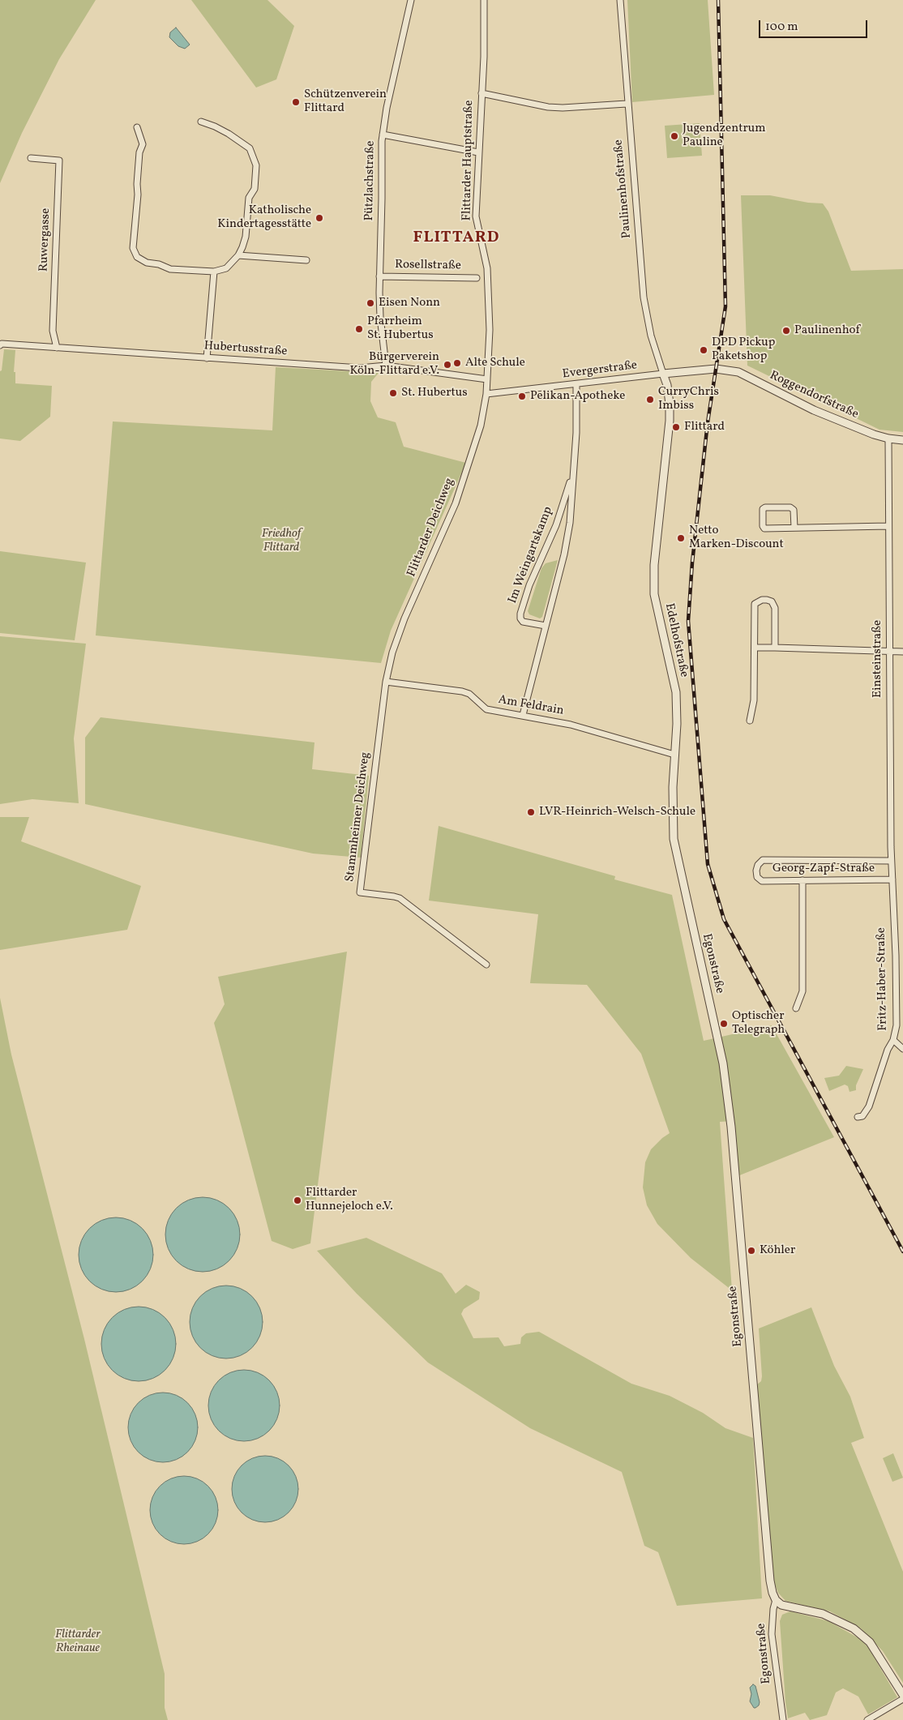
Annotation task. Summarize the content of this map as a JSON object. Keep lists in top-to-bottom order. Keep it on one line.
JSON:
{"streets":{"street":["Flittarder Hauptstraße","Pützlachstraße","Paulinenhofstraße","Ruwergasse","Rosellstraße","Hubertusstraße","Evergerstraße","Roggendorfstraße","Flittarder Deichweg","Im Weingartskamp","Edelhofstraße","Einsteinstraße","Am Feldrain","Stammheimer Deichweg","Georg-Zapf-Straße","Egonstraße","Fritz-Haber-Straße"]},"crossings":[["Flittarder Hauptstraße","Hubertusstraße"],["Flittarder Hauptstraße","Evergerstraße"],["Flittarder Hauptstraße","Flittarder Deichweg"],["Pützlachstraße","Rosellstraße"],["Pützlachstraße","Hubertusstraße"],["Paulinenhofstraße","Evergerstraße"],["Paulinenhofstraße","Edelhofstraße"],["Ruwergasse","Hubertusstraße"],["Evergerstraße","Roggendorfstraße"],["Evergerstraße","Flittarder Deichweg"],["Evergerstraße","Im Weingartskamp"],["Evergerstraße","Edelhofstraße"],["Roggendorfstraße","Einsteinstraße"],["Flittarder Deichweg","Stammheimer Deichweg"],["Im Weingartskamp","Am Feldrain"],["Edelhofstraße","Am Feldrain"],["Edelhofstraße","Egonstraße"],["Einsteinstraße","Georg-Zapf-Straße"],["Einsteinstraße","Fritz-Haber-Straße"],["Am Feldrain","Stammheimer Deichweg"],["Georg-Zapf-Straße","Fritz-Haber-Straße"]],"districts":["FLITTARD"],"parks":["Friedhof Flittard","Flittarder Rheinaue"],"places":["Schützenverein Flittard","Jugendzentrum Pauline","Katholische Kindertagesstätte","Eisen Nonn","Pfarrheim St. Hubertus","Paulinenhof","DPD Pickup Paketshop","Alte Schule","Bürgerverein Köln-Flittard e.V.","St. Hubertus","Pelikan-Apotheke","CurryChris Imbiss","Flittard","Netto Marken-Discount","LVR-Heinrich-Welsch-Schule","Optischer Telegraph","Flittarder Hunnejeloch e.V.","Köhler"],"scale_bar":"100 m"}
